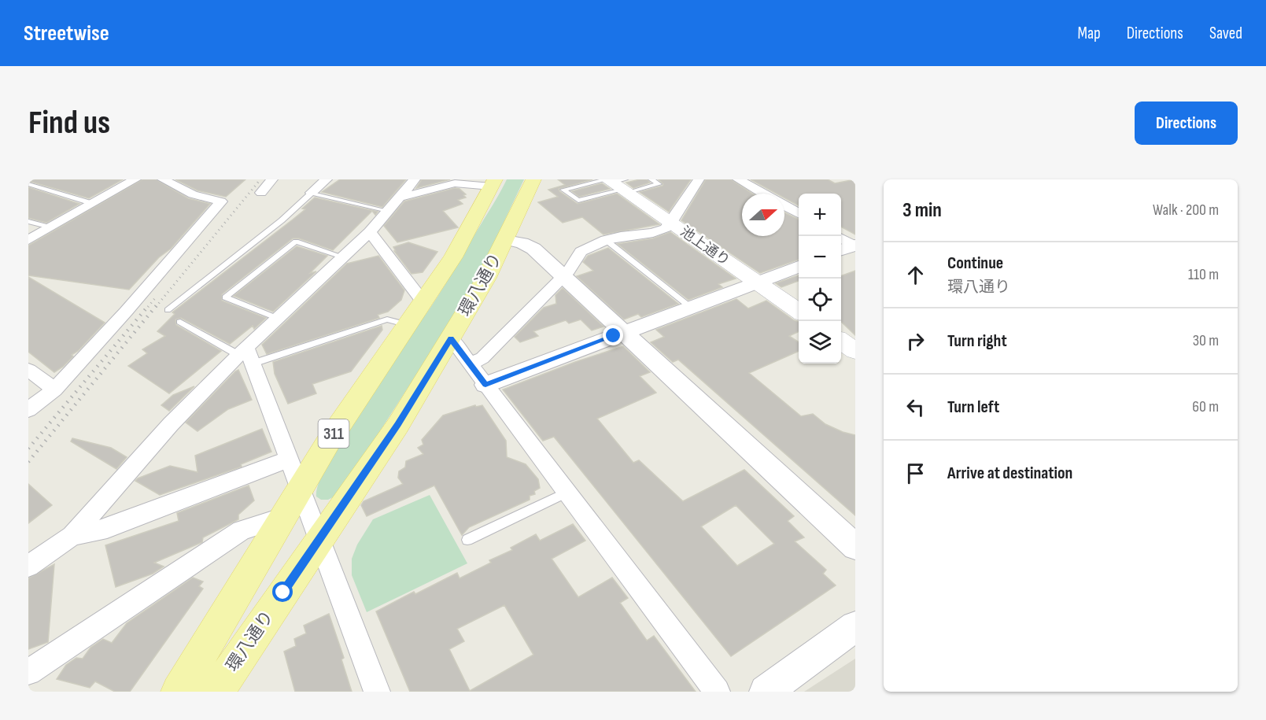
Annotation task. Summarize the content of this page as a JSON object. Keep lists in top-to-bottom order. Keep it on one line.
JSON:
{"streets":{"main road":["池上通り","環八通り","311"]},"north":"right","page":{"header":"Streetwise","nav":["Map","Directions","Saved"],"buttons":"Directions","title":"Find us","heading":["3 min","Walk · 200 m"],"map_buttons":["+","−"],"list":[["Continue","環八通り","110 m"],["Turn right","30 m"],["Turn left","60 m"],"Arrive at destination"]}}
